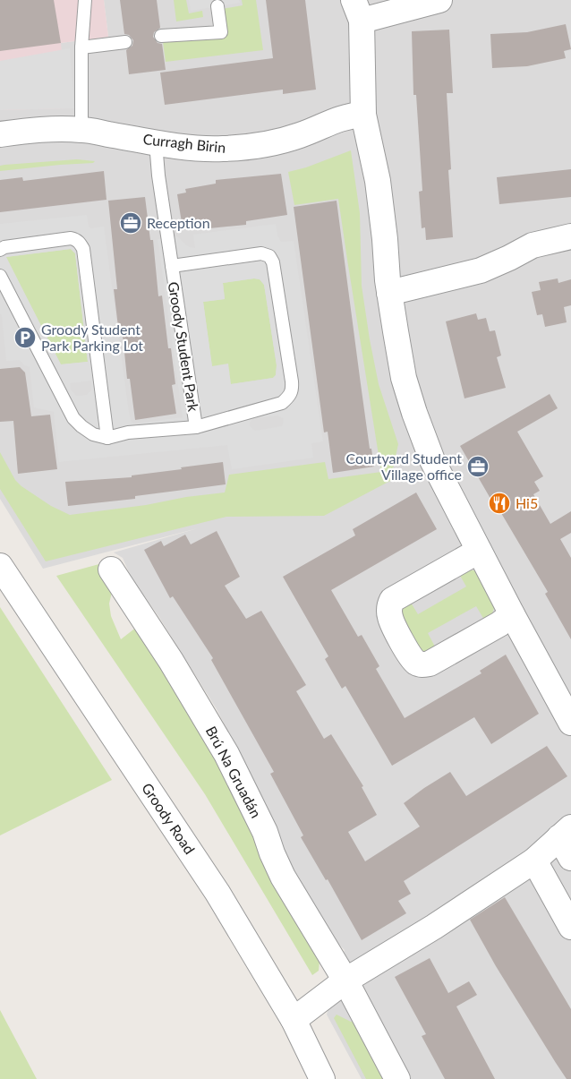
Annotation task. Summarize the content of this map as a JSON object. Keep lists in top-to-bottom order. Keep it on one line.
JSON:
{"streets":{"street":["Curragh Birin","Brú Na Gruadán","Groody Road"],"lane":["Groody Student Park"]},"crossings":[["Curragh Birin","Groody Student Park"]],"places":{"office":["Reception","Courtyard Student Village office"],"parking":["Groody Student Park Parking Lot"],"restaurant":["Hi5"]}}
